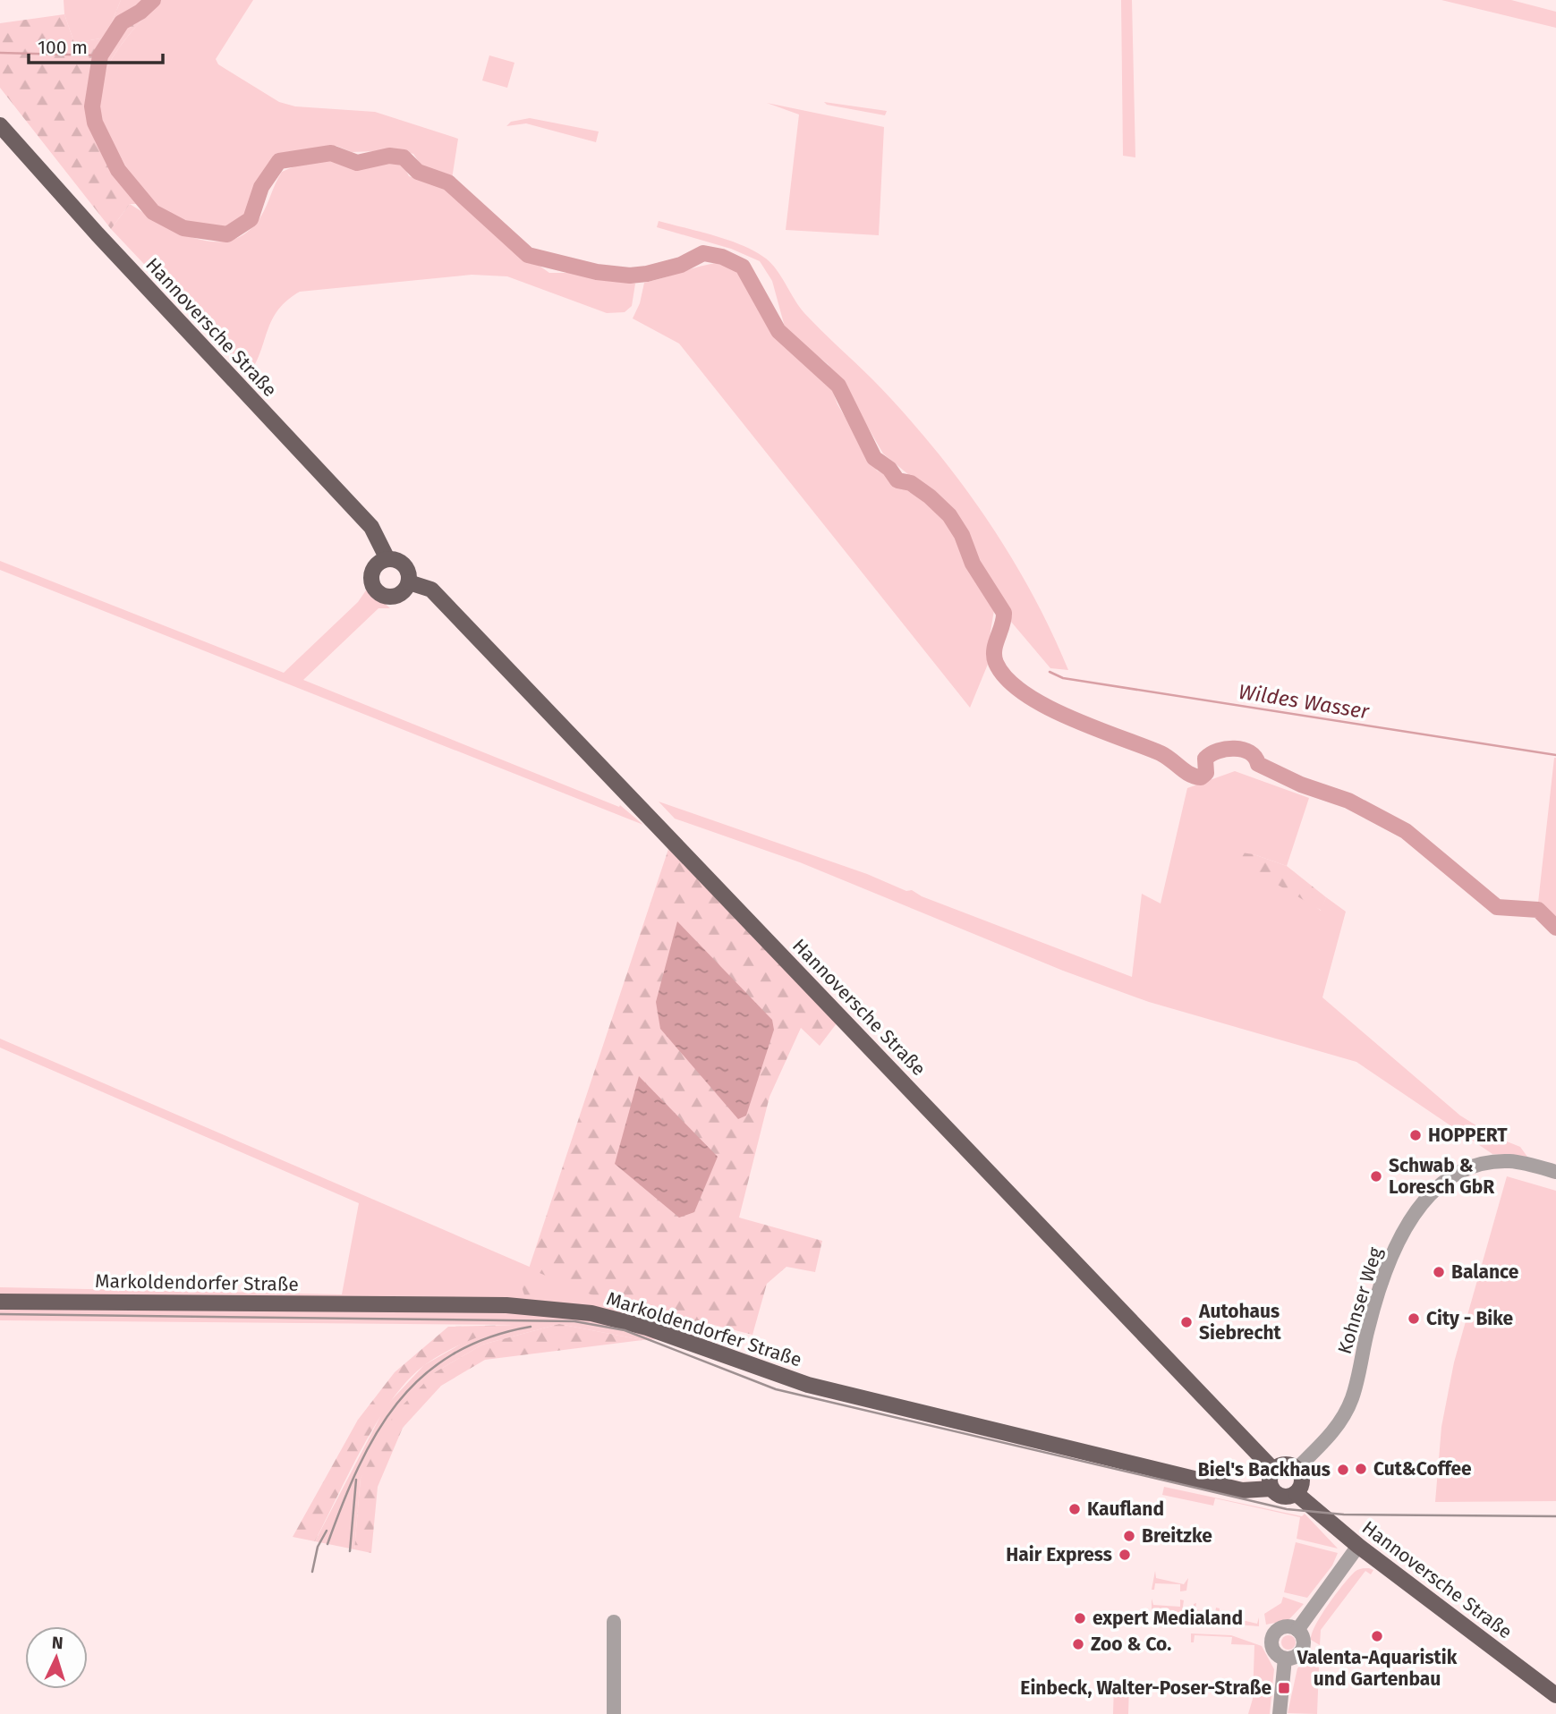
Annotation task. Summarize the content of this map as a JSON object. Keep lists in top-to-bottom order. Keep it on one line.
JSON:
{"streets":{"main road":["Hannoversche Straße","Markoldendorfer Straße"],"street":["Kohnser Weg"]},"crossings":[["Hannoversche Straße","Markoldendorfer Straße"],["Hannoversche Straße","Kohnser Weg"],["Markoldendorfer Straße","Kohnser Weg"]],"water":["Wildes Wasser"],"places":{"other":["HOPPERT","Schwab & Loresch GbR","Balance","City - Bike","Autohaus Siebrecht","Cut&Coffee","Biel's Backhaus","Kaufland","Breitzke","Hair Express","expert Medialand","Valenta-Aquaristik und Gartenbau","Zoo & Co."],"transit":["Einbeck, Walter-Poser-Straße"]},"scale_bar":"100 m","north":"top"}
